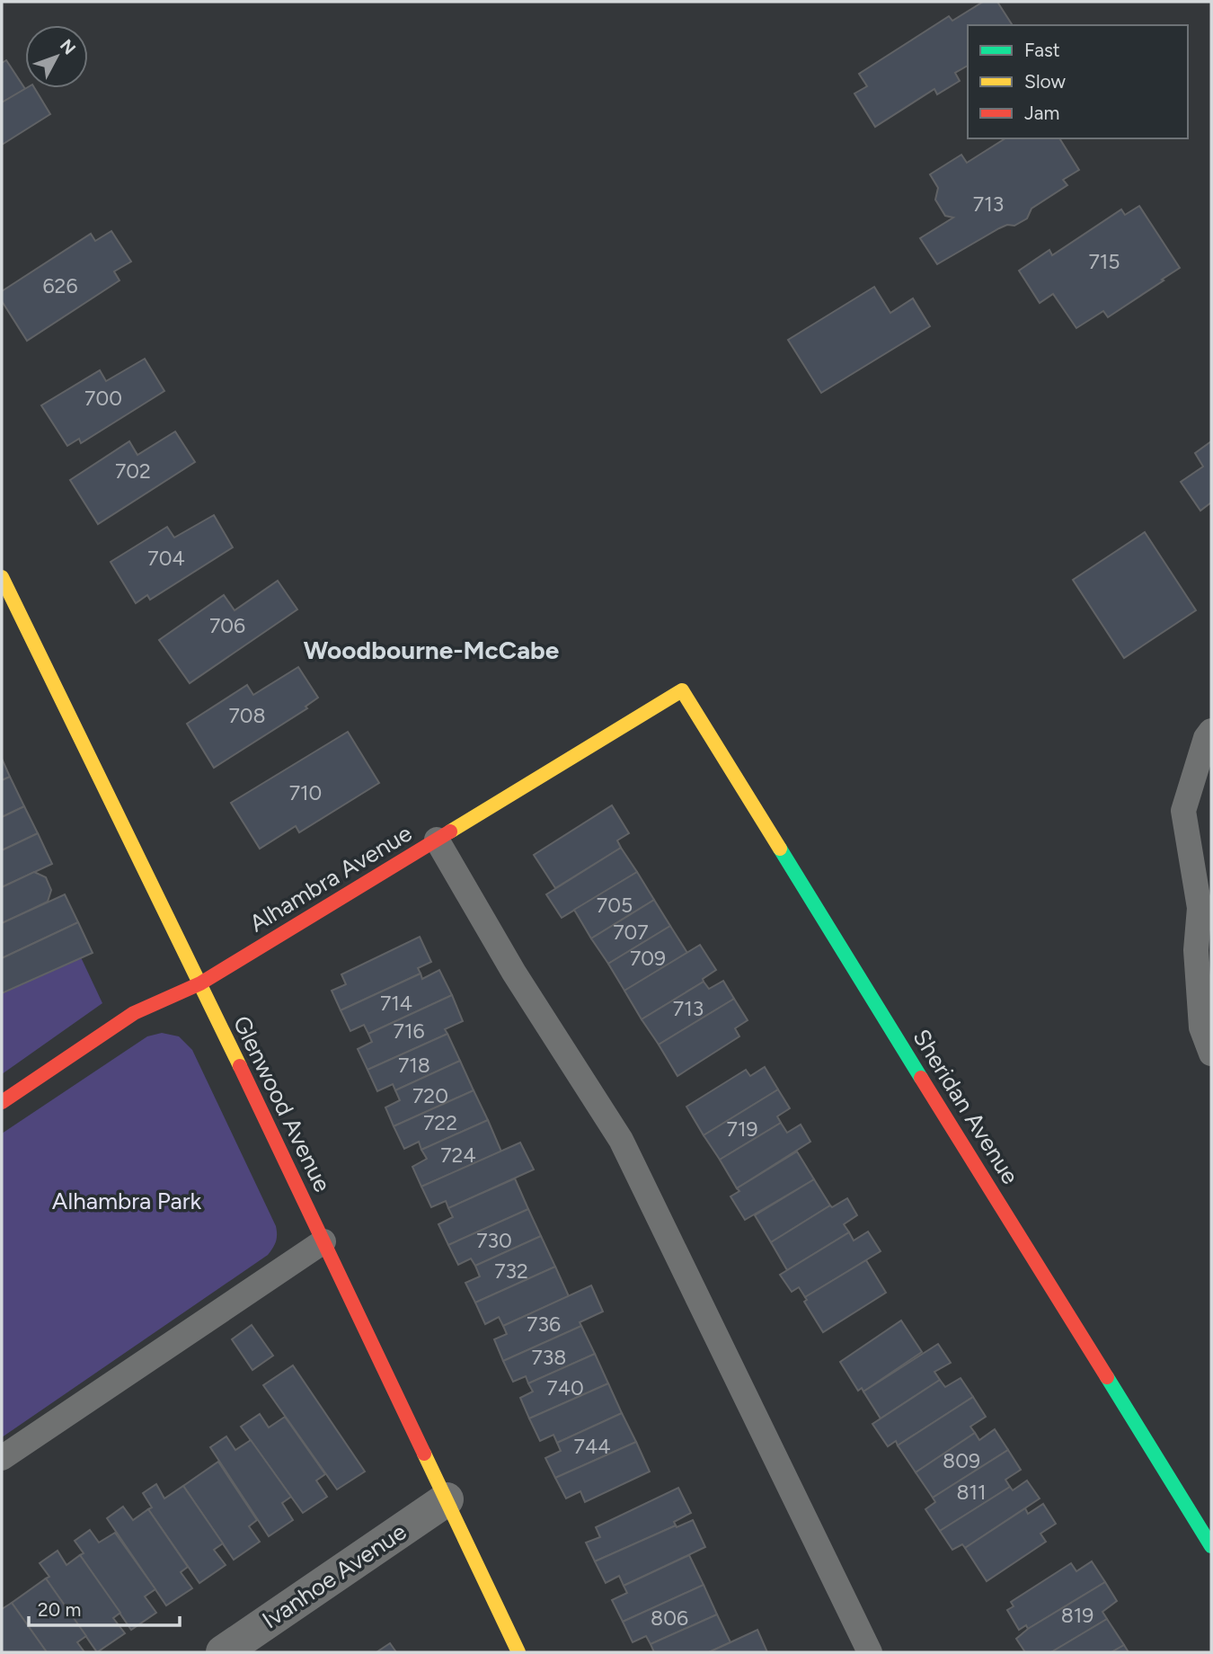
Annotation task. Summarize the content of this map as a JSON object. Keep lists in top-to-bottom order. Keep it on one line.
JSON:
{"streets":{"street":["Alhambra Avenue","Glenwood Avenue","Sheridan Avenue","Ivanhoe Avenue"]},"crossings":[["Alhambra Avenue","Glenwood Avenue"],["Alhambra Avenue","Sheridan Avenue"],["Glenwood Avenue","Ivanhoe Avenue"]],"districts":["Woodbourne-McCabe"],"parks":["Alhambra Park"],"house_numbers":["713","715","626","700","702","704","706","708","710","705","707","709","714","713","716","718","720","722","719","724","730","732","736","738","740","744","809","811","819","806"],"legend":["Fast","Slow","Jam"],"scale_bar":"20 m","north":"top right"}
